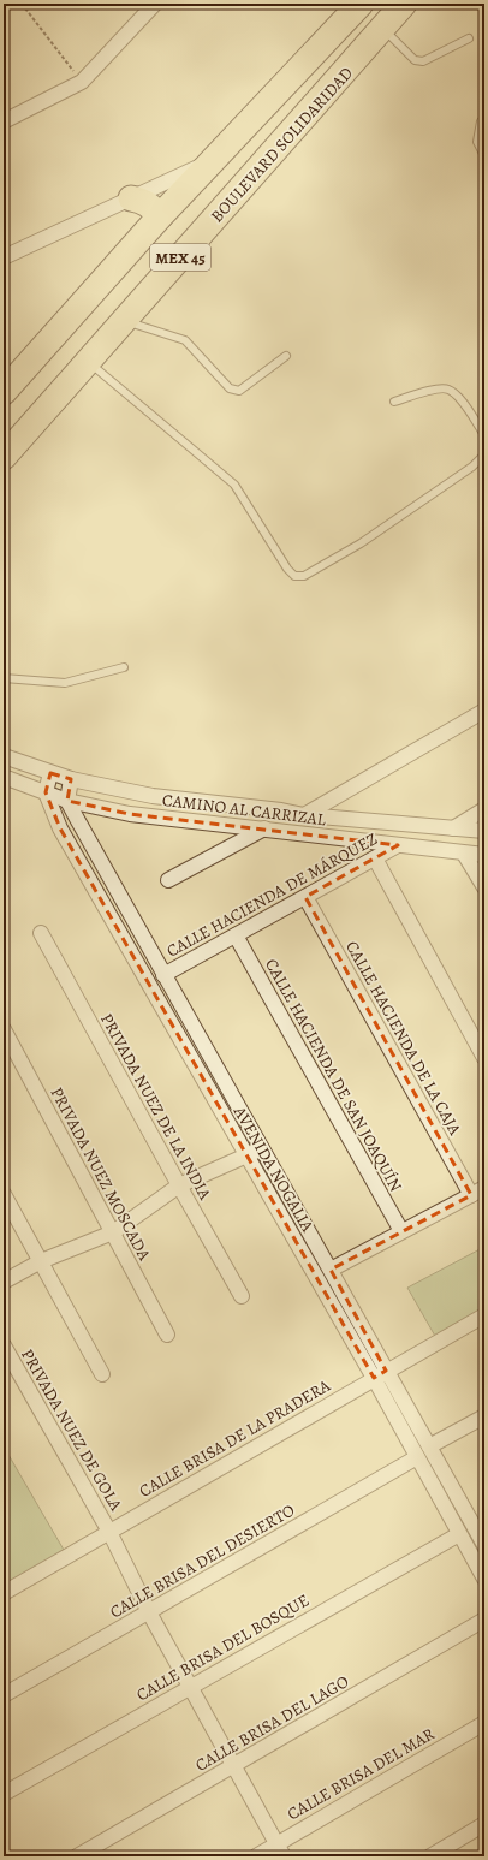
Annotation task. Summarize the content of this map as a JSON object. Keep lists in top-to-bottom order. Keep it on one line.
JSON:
{"streets":{"highway":["BOULEVARD SOLIDARIDAD","MEX 45"],"street":["CAMINO AL CARRIZAL","CALLE HACIENDA DE MÁRQUEZ","CALLE HACIENDA DE LA CAJA","CALLE HACIENDA DE SAN JOAQUÍN","PRIVADA NUEZ DE LA INDIA","AVENIDA NOGALIA","PRIVADA NUEZ MOSCADA","PRIVADA NUEZ DE GOLA","CALLE BRISA DE LA PRADERA","CALLE BRISA DEL DESIERTO","CALLE BRISA DEL BOSQUE","CALLE BRISA DEL LAGO","CALLE BRISA DEL MAR"]},"crossings":[["CAMINO AL CARRIZAL","CALLE HACIENDA DE MÁRQUEZ"],["CAMINO AL CARRIZAL","AVENIDA NOGALIA"],["CALLE HACIENDA DE MÁRQUEZ","CALLE HACIENDA DE LA CAJA"],["CALLE HACIENDA DE MÁRQUEZ","CALLE HACIENDA DE SAN JOAQUÍN"],["CALLE HACIENDA DE MÁRQUEZ","AVENIDA NOGALIA"],["AVENIDA NOGALIA","CALLE BRISA DE LA PRADERA"],["AVENIDA NOGALIA","CALLE BRISA DEL DESIERTO"],["AVENIDA NOGALIA","CALLE BRISA DEL BOSQUE"],["PRIVADA NUEZ DE GOLA","CALLE BRISA DE LA PRADERA"],["PRIVADA NUEZ DE GOLA","CALLE BRISA DEL DESIERTO"],["PRIVADA NUEZ DE GOLA","CALLE BRISA DEL BOSQUE"],["PRIVADA NUEZ DE GOLA","CALLE BRISA DEL LAGO"],["PRIVADA NUEZ DE GOLA","CALLE BRISA DEL MAR"]]}
